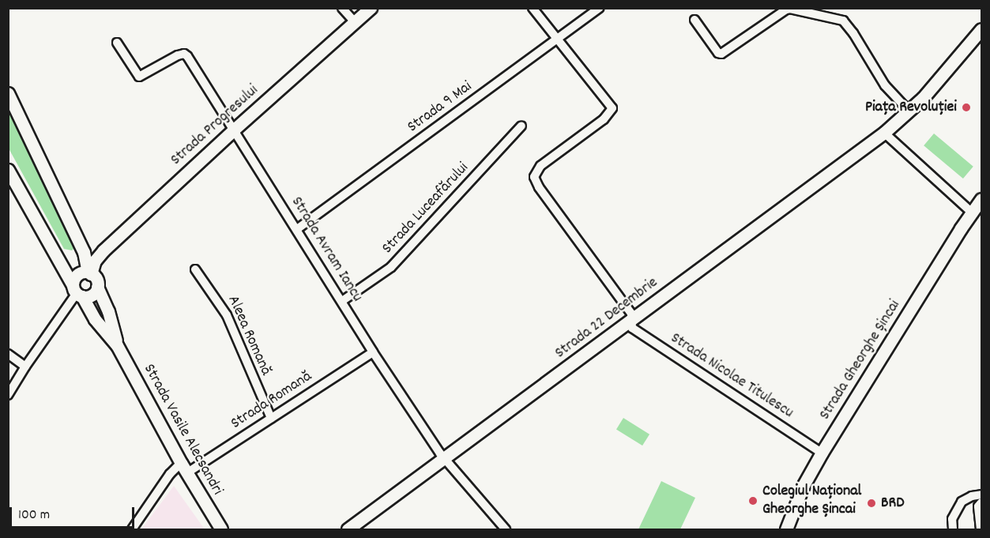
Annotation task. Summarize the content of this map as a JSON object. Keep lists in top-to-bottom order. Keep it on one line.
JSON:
{"streets":{"main road":["Strada Progresului","Strada 22 Decembrie","Strada Gheorghe Șincai","Strada Vasile Alecsandri"],"street":["Strada 9 Mai","Strada Luceafărului","Strada Avram Iancu","Aleea Romană","Strada Nicolae Titulescu","Strada Romană"]},"crossings":[["Strada 9 Mai","Strada Avram Iancu"],["Strada 9 Mai","Strada Nicolae Titulescu"],["Strada Progresului","Strada Avram Iancu"],["Strada Progresului","Strada Vasile Alecsandri"],["Strada Luceafărului","Strada Avram Iancu"],["Strada Avram Iancu","Strada 22 Decembrie"],["Strada Avram Iancu","Strada Romană"],["Strada 22 Decembrie","Strada Nicolae Titulescu"],["Aleea Romană","Strada Romană"],["Strada Gheorghe Șincai","Strada Nicolae Titulescu"],["Strada Romană","Strada Vasile Alecsandri"]],"places":["Piața Revoluției","Colegiul Național Gheorghe Șincai","BRD"],"scale_bar":"100 m"}
